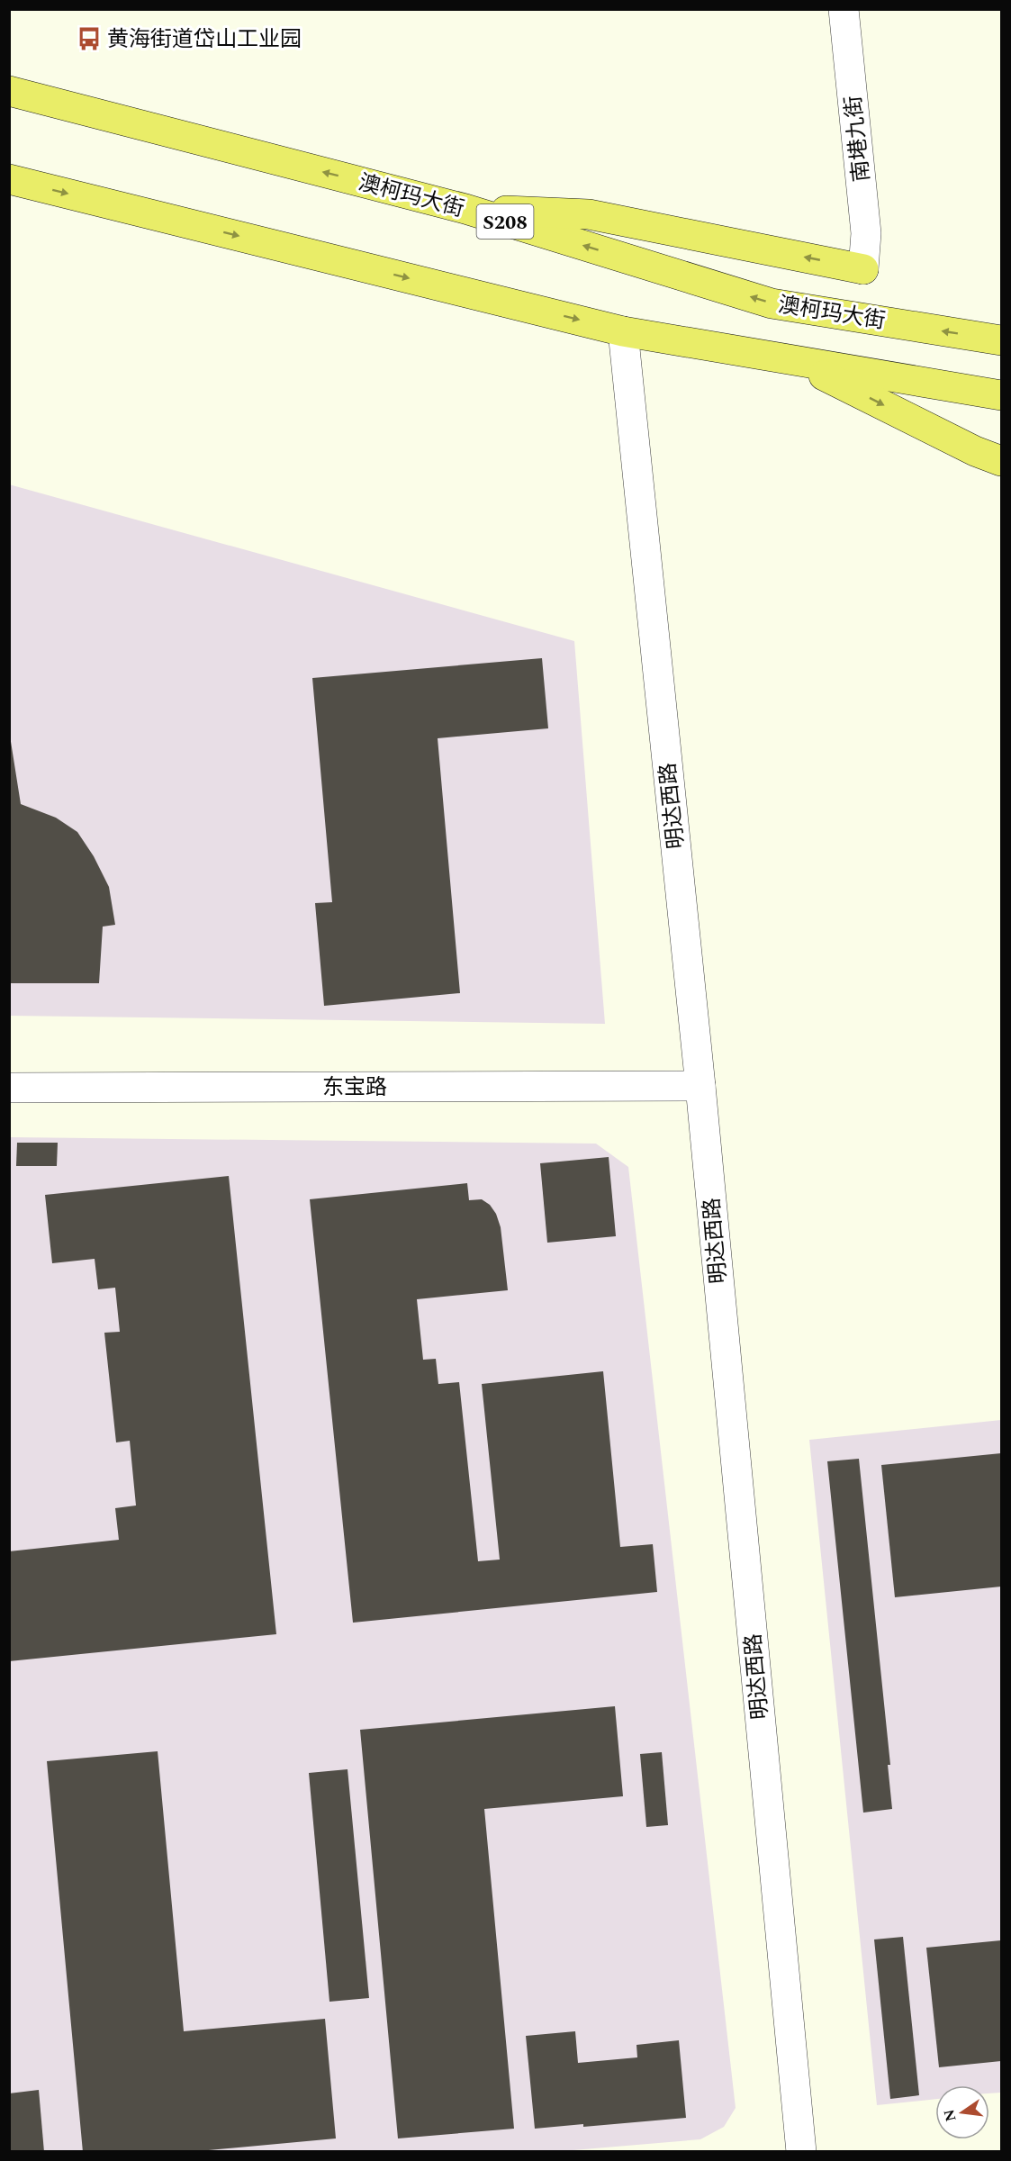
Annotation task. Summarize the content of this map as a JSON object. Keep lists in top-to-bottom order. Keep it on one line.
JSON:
{"streets":{"main road":["澳柯玛大街","S208"],"street":["南塂九街","明达西路","东宝路"]},"crossings":[["明达西路","东宝路"]],"places":{"bus stop":["黄海街道岱山工业园"]},"north":"left"}
